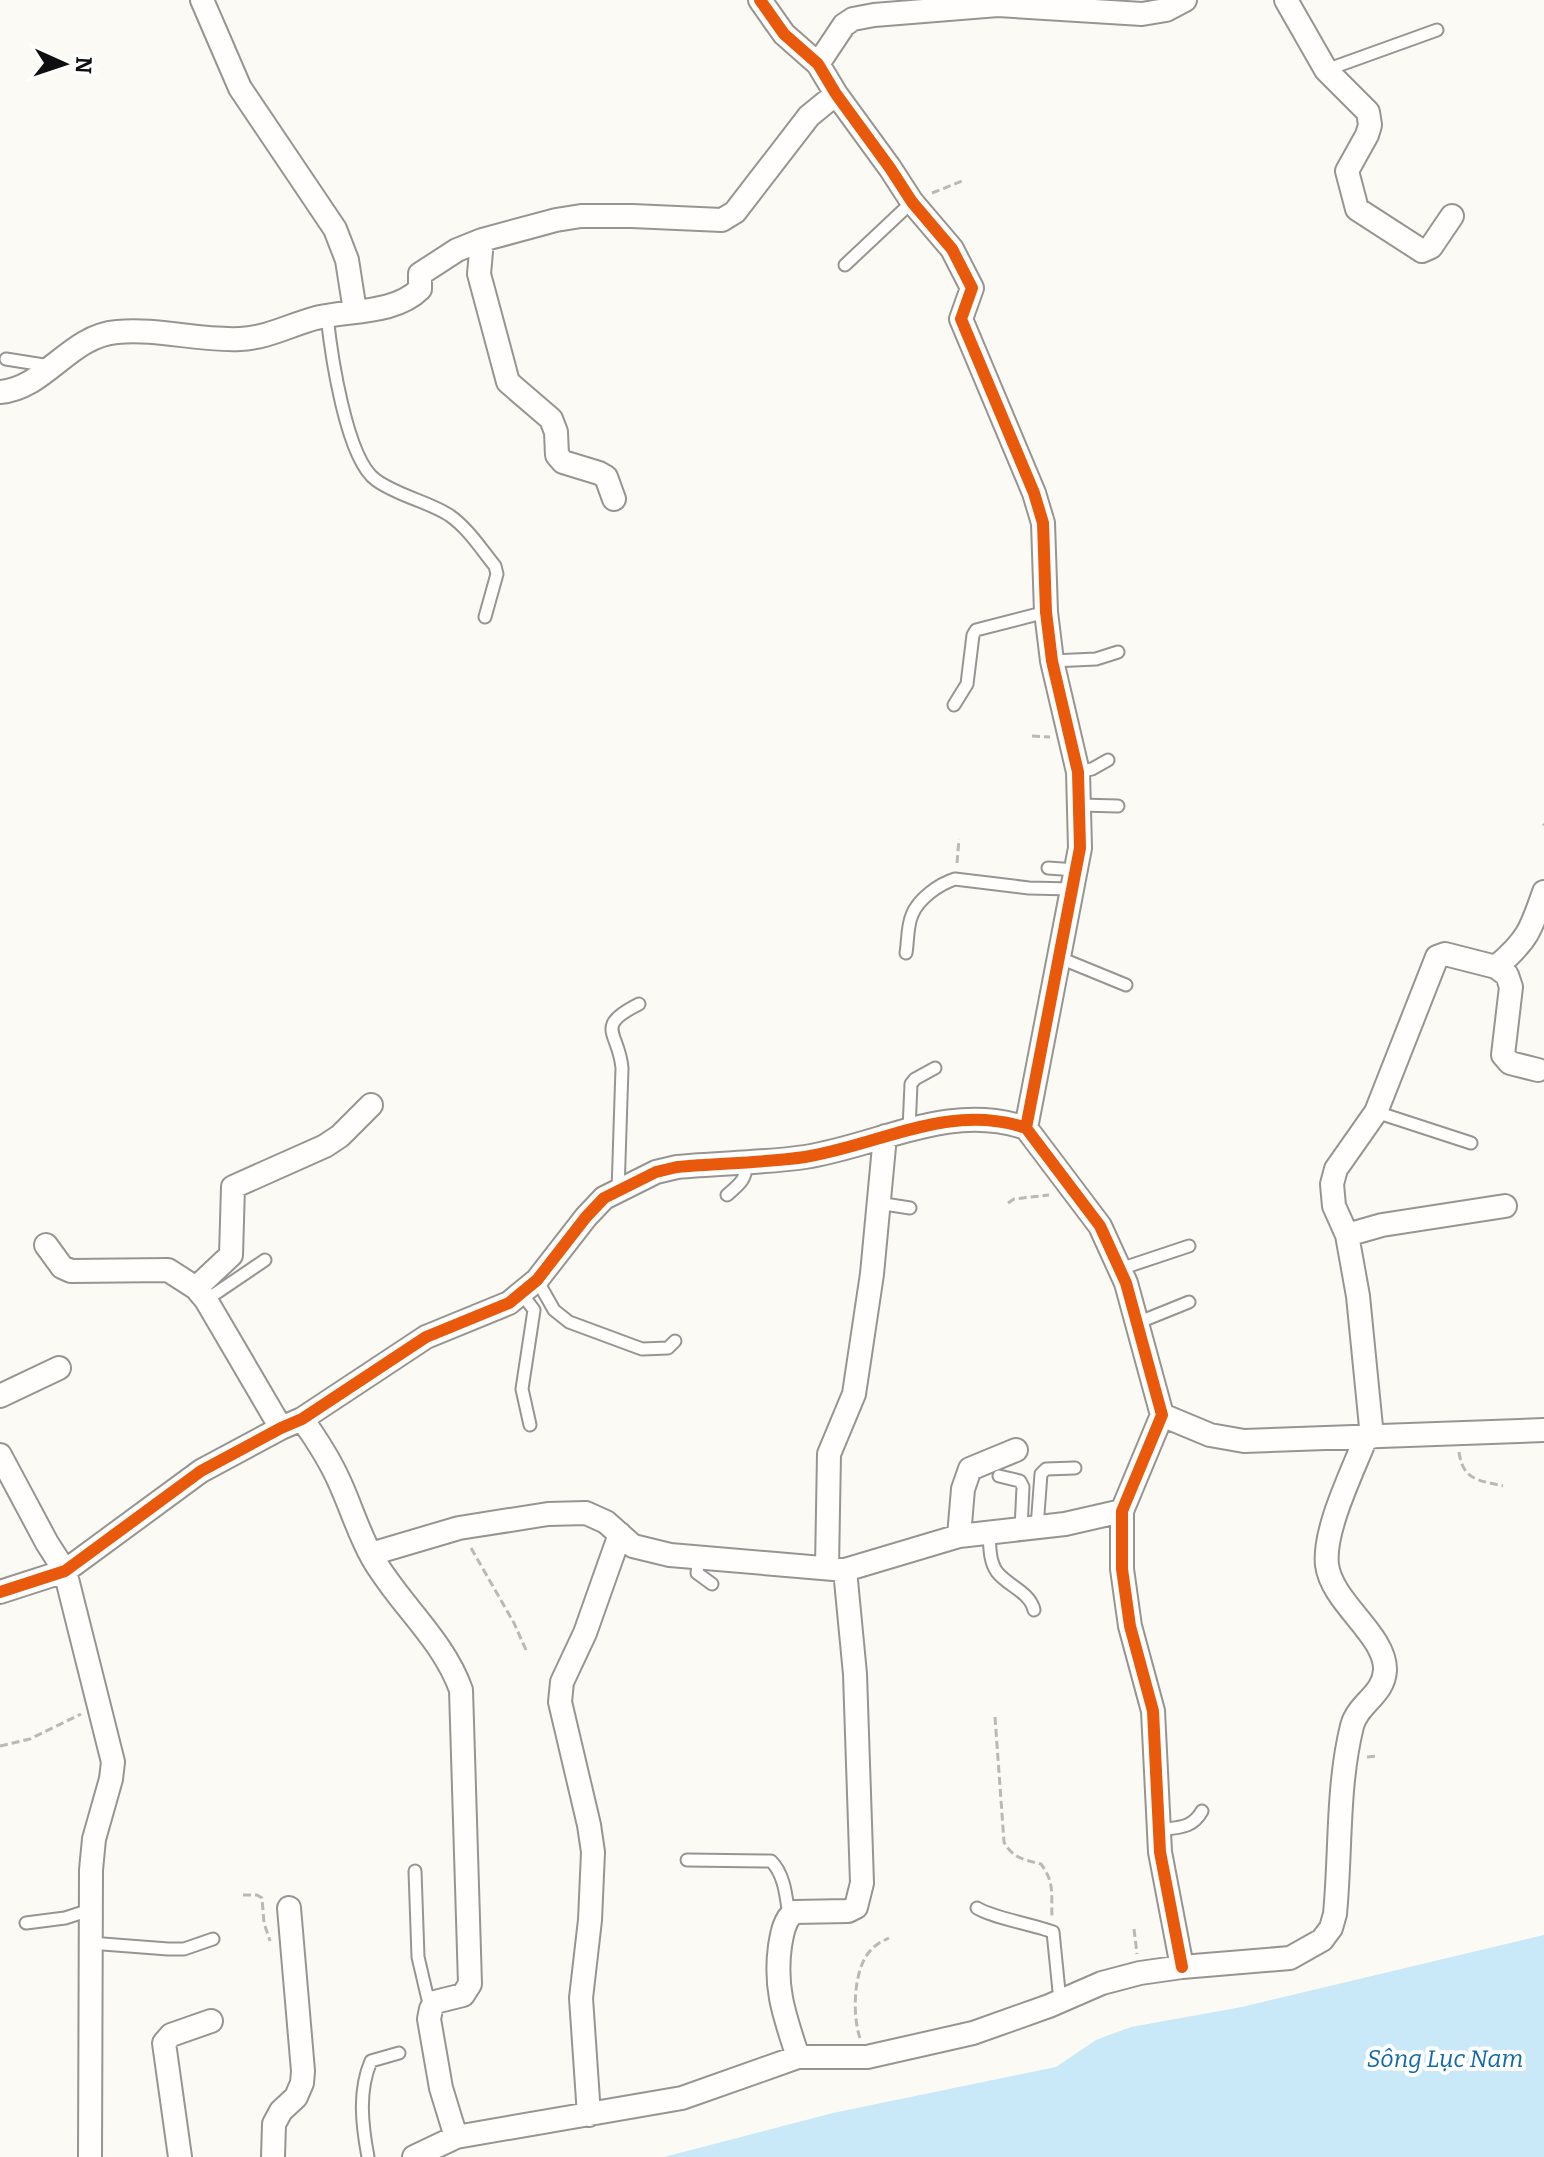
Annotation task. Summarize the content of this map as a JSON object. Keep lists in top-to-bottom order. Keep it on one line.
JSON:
{"water":["Sông Lục Nam"],"north":"right"}
